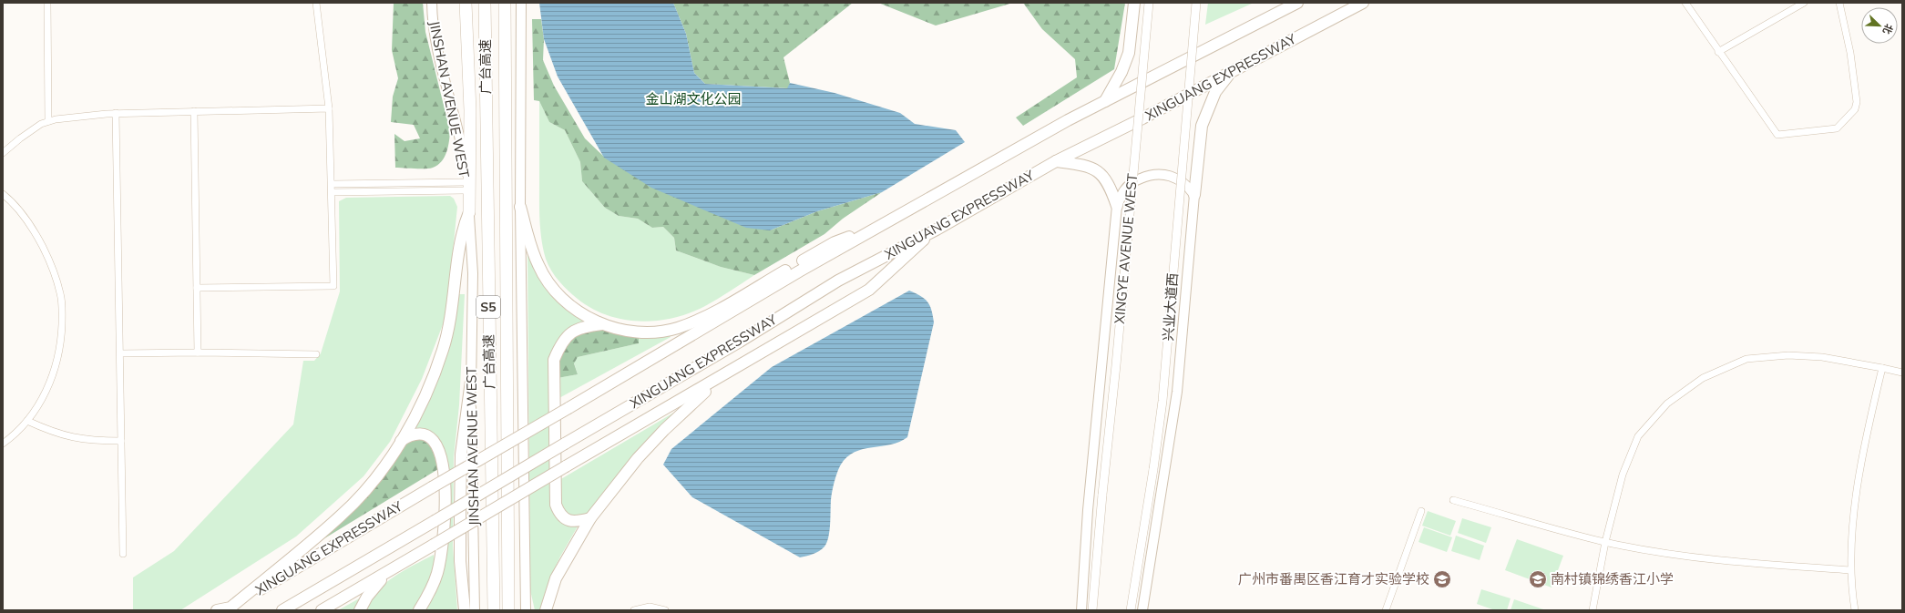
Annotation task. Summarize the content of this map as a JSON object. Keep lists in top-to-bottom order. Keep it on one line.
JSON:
{"streets":{"highway":["广台高速","XINGUANG EXPRESSWAY","S5"],"main road":["JINSHAN AVENUE WEST"],"street":["XINGYE AVENUE WEST","兴业大道西"]},"parks":["金山湖文化公园"],"places":{"school or university":["广州市番禺区香江育才实验学校","南村镇锦绣香江小学"]},"north":"bottom right"}
